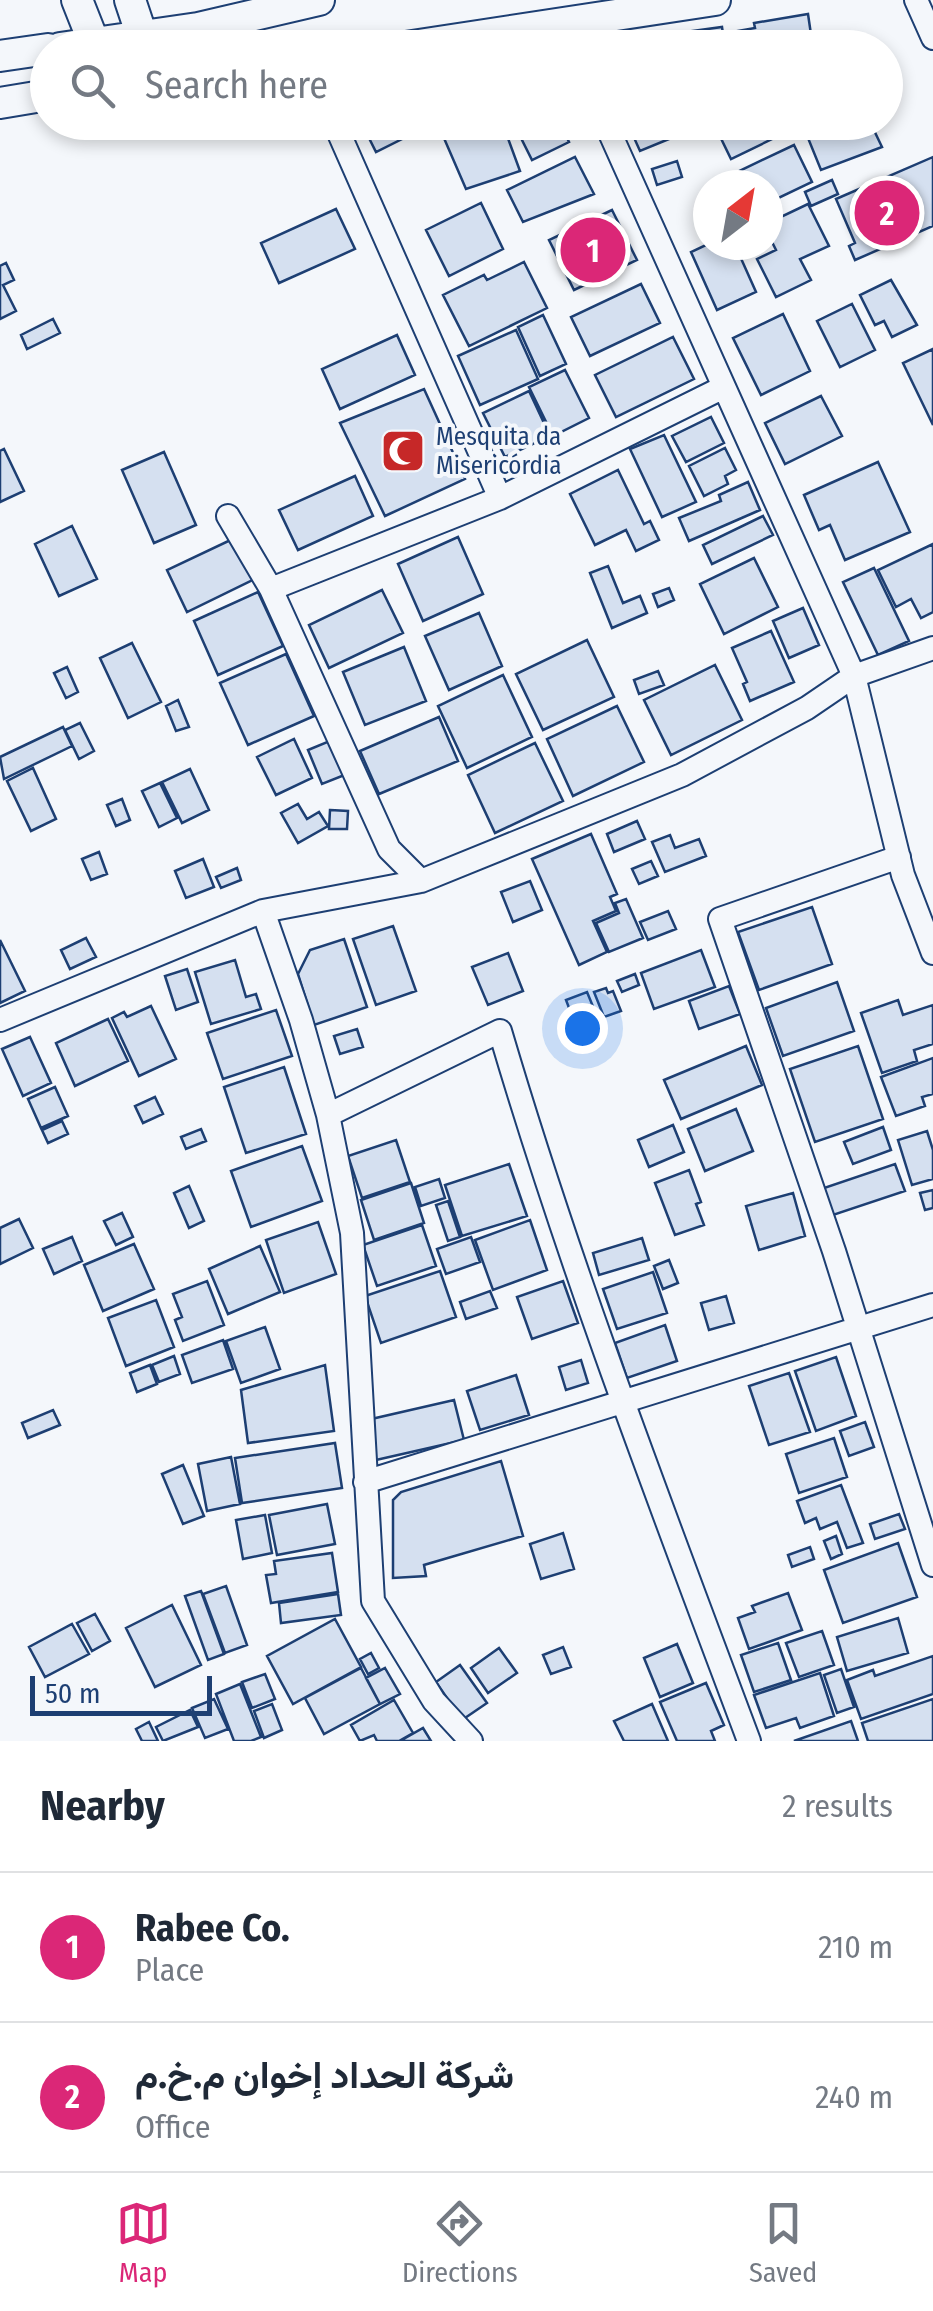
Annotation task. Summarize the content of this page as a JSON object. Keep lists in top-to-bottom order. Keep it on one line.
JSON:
{"places":{"mosque":["Mesquita da Misericórdia"]},"scale_bar":"50 m","north":"top right","page":{"search":"Search here","pins":["2","1"],"scale":"50 m","heading":["Nearby","2 results"],"list":[{"mark":"1","name":"Rabee Co.","note":"Place","value":"210 m"},{"mark":"2","name":"شركة الحداد إخوان م.خ.م","note":"Office","value":"240 m"}],"nav":["Map","Directions","Saved"]}}
